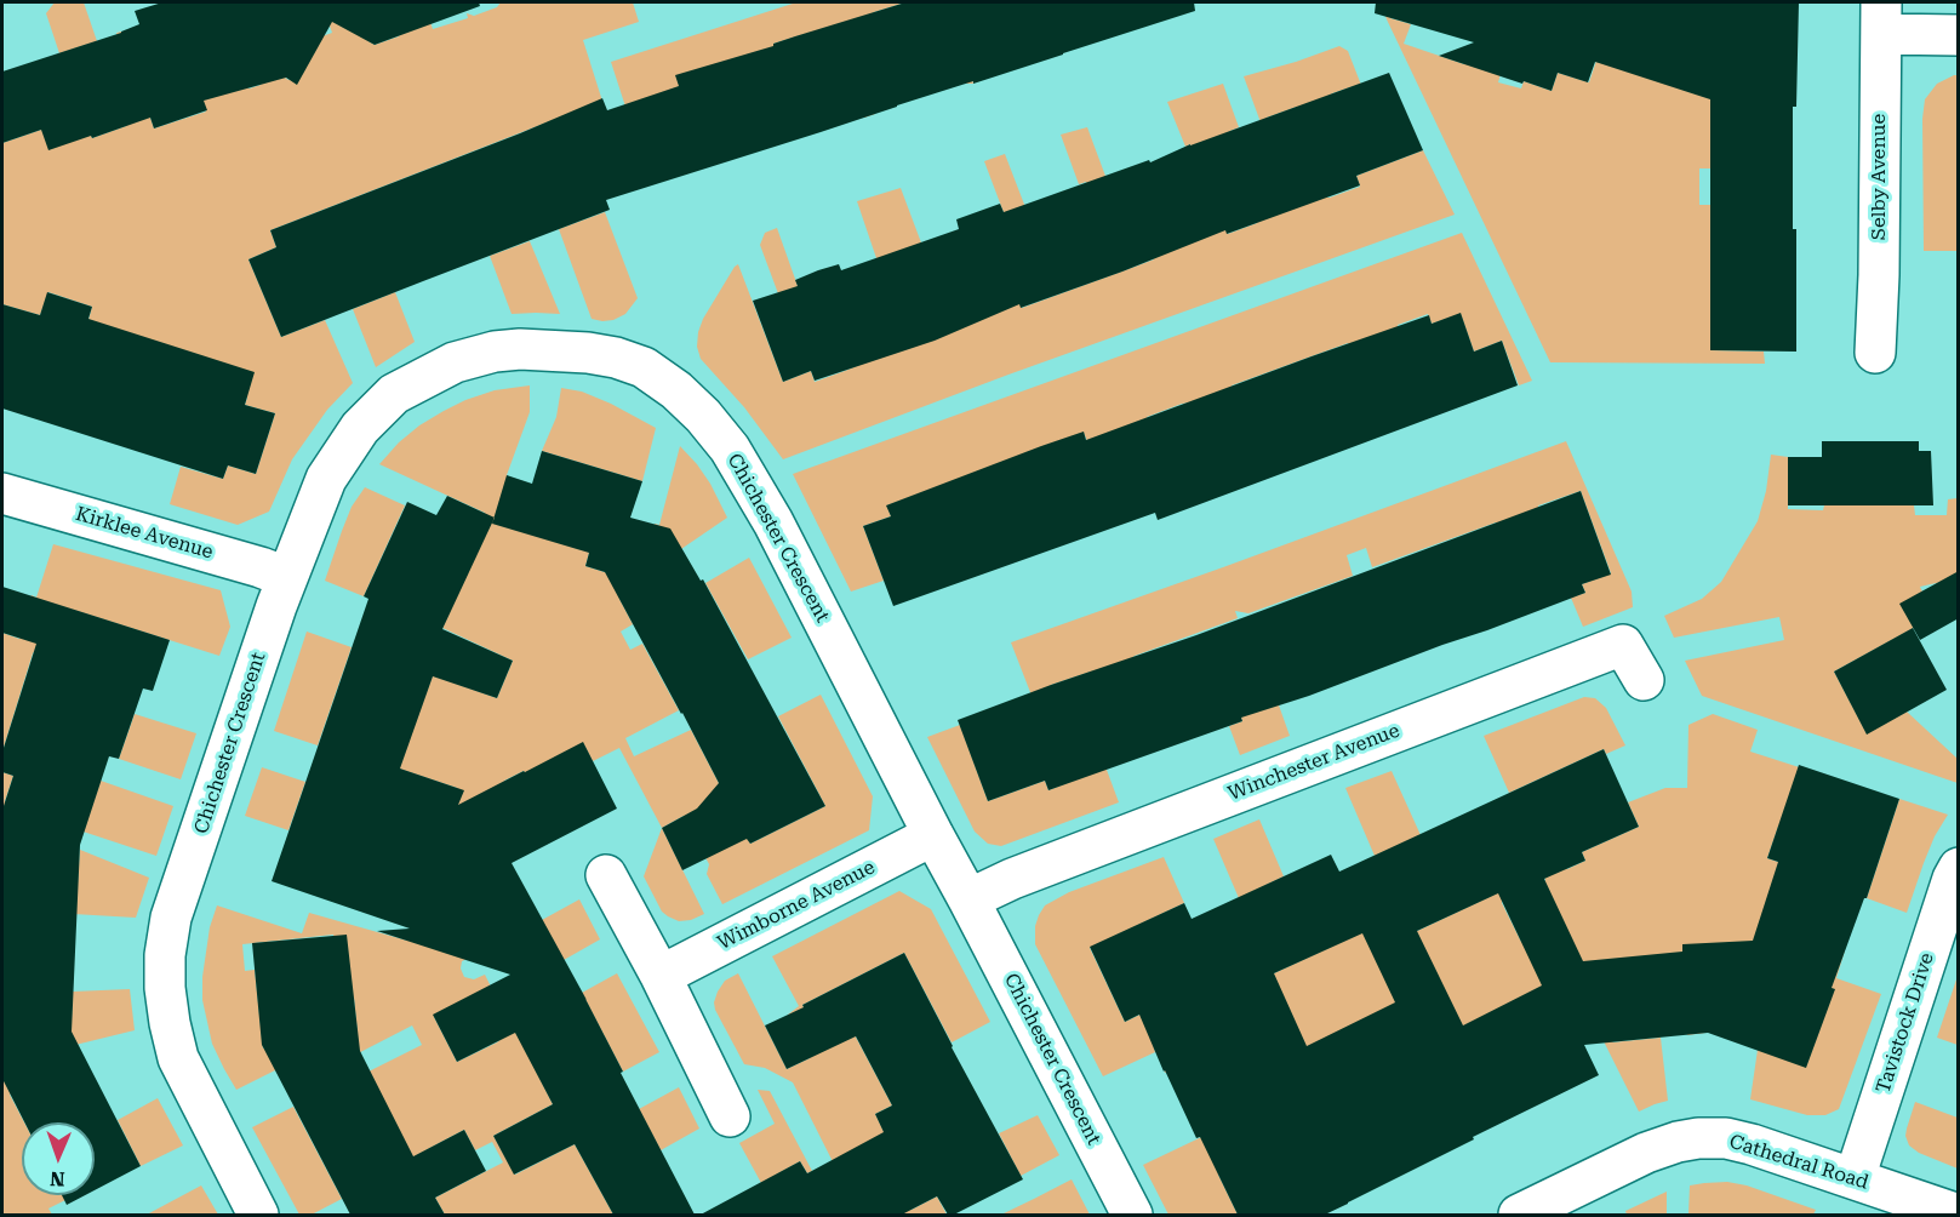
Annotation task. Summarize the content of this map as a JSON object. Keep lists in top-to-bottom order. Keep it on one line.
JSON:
{"streets":{"street":["Selby Avenue","Kirklee Avenue","Chichester Crescent","Winchester Avenue","Wimborne Avenue","Tavistock Drive","Cathedral Road"]},"crossings":[["Kirklee Avenue","Chichester Crescent"],["Chichester Crescent","Winchester Avenue"],["Chichester Crescent","Wimborne Avenue"],["Tavistock Drive","Cathedral Road"]],"north":"bottom"}
